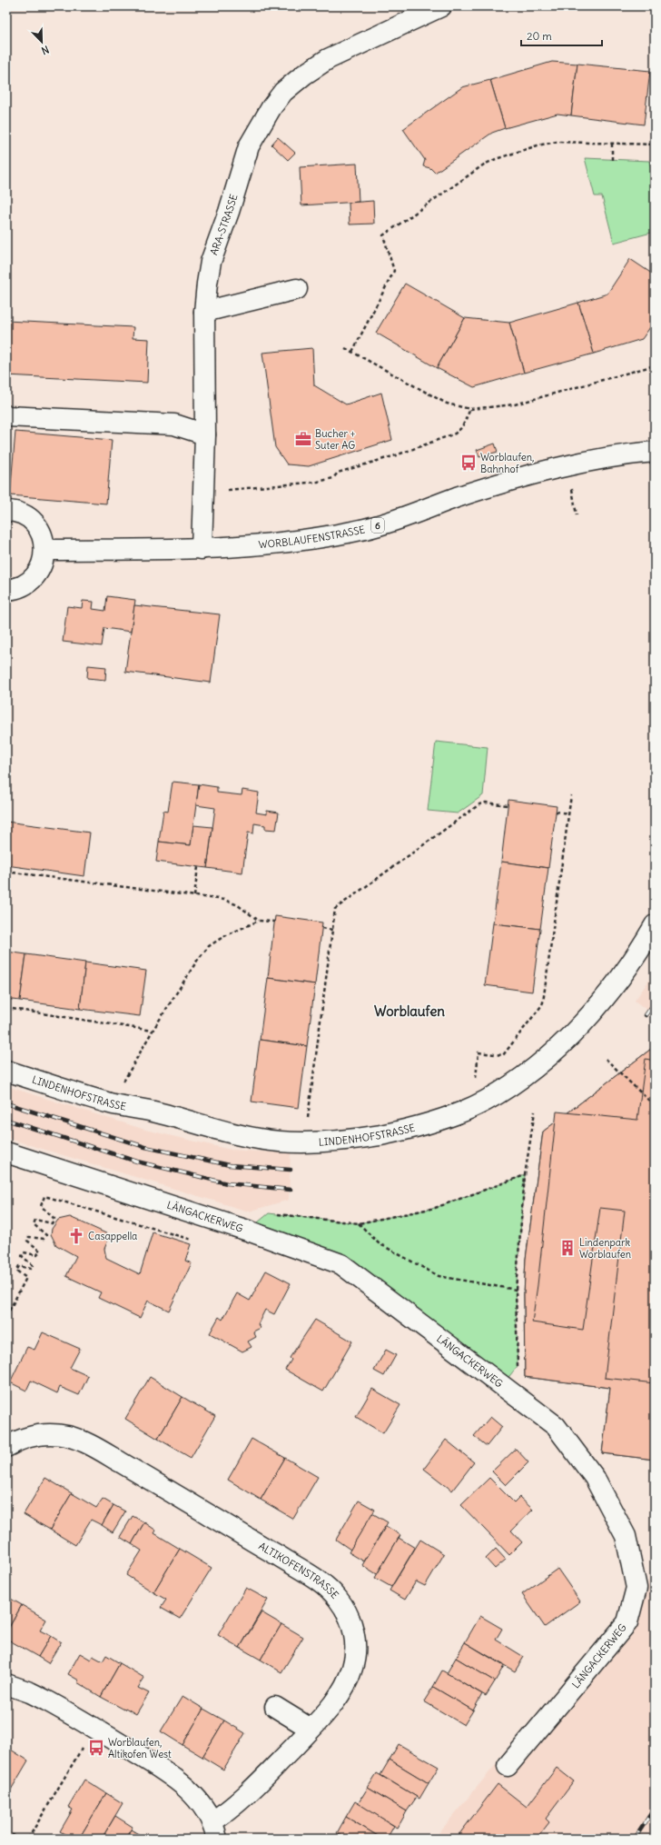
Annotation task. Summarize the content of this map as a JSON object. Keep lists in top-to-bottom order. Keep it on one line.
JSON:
{"streets":{"street":["ARA-STRASSE","6","WORBLAUFENSTRASSE","LINDENHOFSTRASSE","LÄNGACKERWEG","ALTIKOFENSTRASSE"]},"crossings":[["ARA-STRASSE","WORBLAUFENSTRASSE"]],"districts":["Worblaufen"],"places":{"office":["Bucher + Suter AG"],"bus stop":["Worblaufen, Bahnhof","Worblaufen, Altikofen West"],"church":["Casappella"],"building":["Lindenpark Worblaufen"]},"scale_bar":"20 m","north":"bottom right"}
